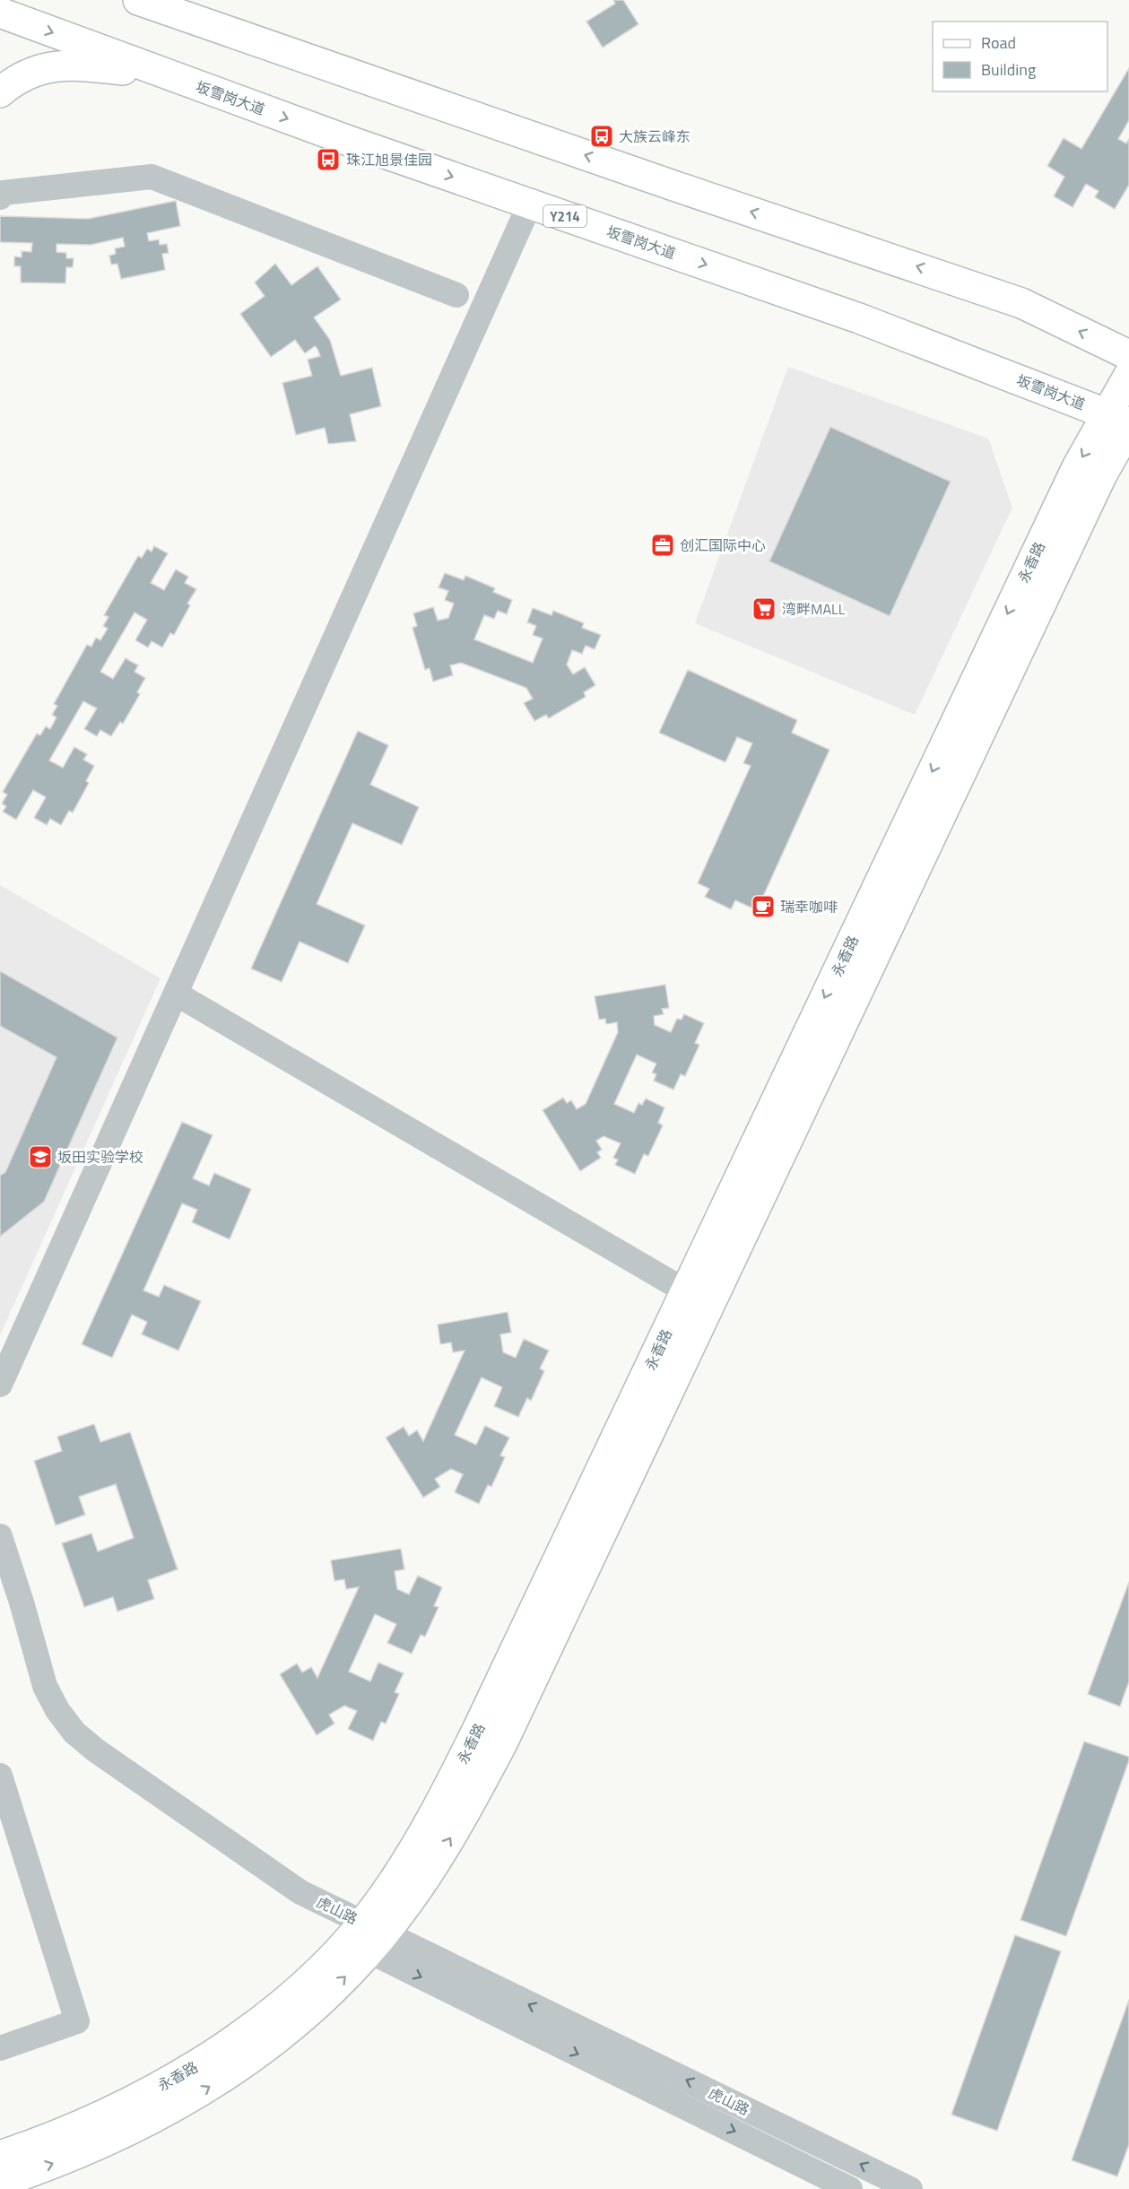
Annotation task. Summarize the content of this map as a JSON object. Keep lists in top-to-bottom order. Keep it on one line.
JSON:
{"streets":{"main road":["坂雪岗大道","Y214","永香路"],"street":["虎山路"]},"crossings":[["坂雪岗大道","永香路"],["永香路","虎山路"]],"places":{"bus stop":["大族云峰东","珠江旭景佳园"],"office":["创汇国际中心"],"supermarket":["湾畔MALL"],"cafe":["瑞幸咖啡"],"school or university":["坂田实验学校"]},"legend":["Road","Building"]}
